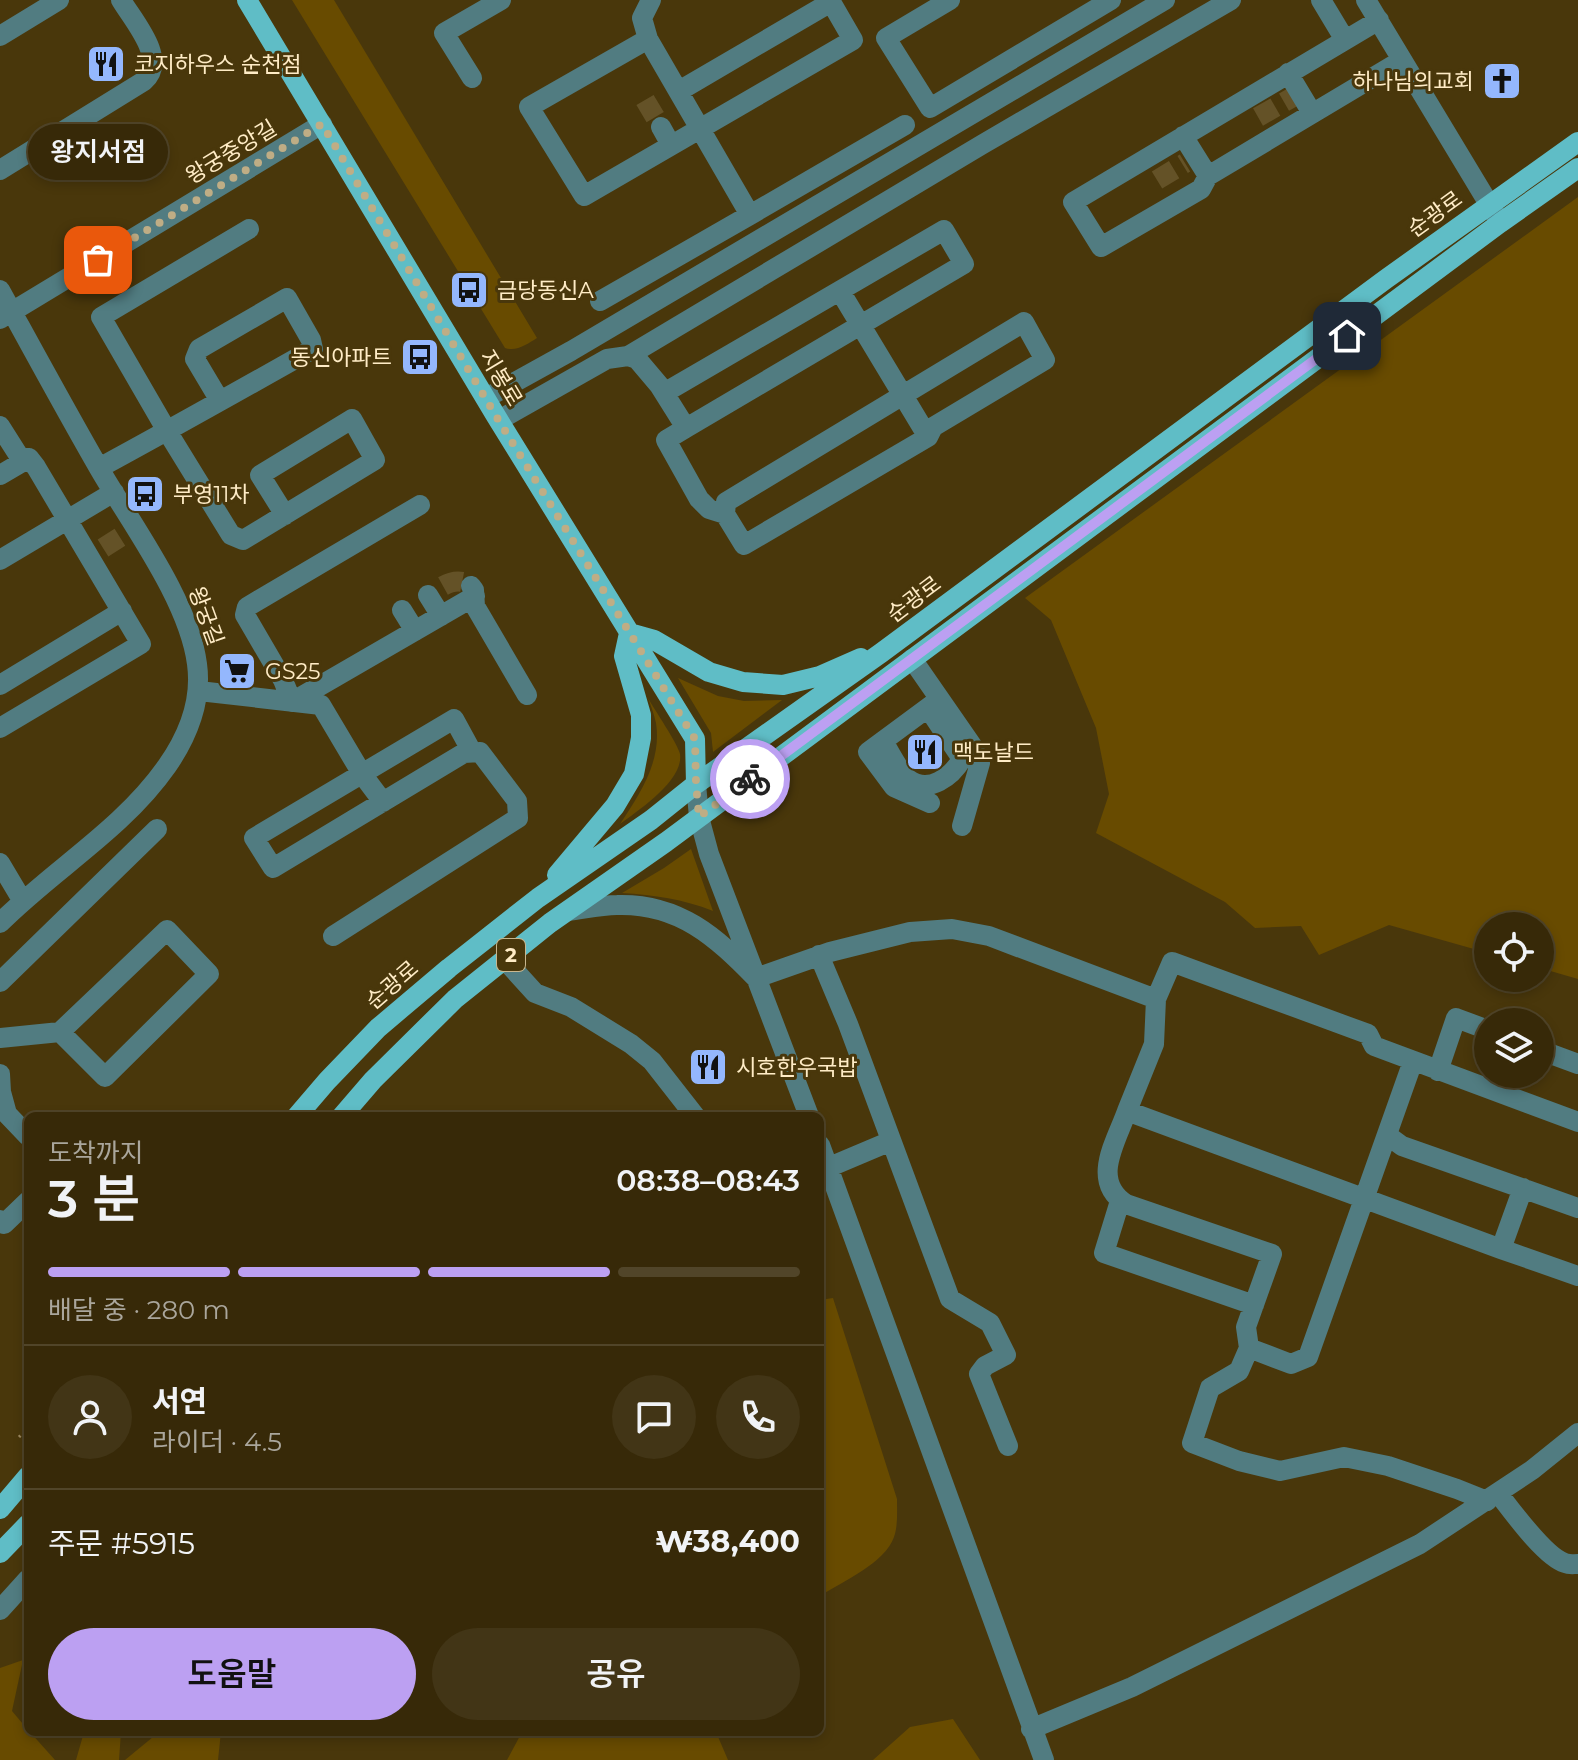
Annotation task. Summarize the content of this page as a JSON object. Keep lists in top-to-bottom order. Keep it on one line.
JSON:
{"streets":{"main road":["순광로","지봉로","2"],"street":["왕궁중앙길","왕궁길"]},"crossings":[["왕궁중앙길","지봉로"],["왕궁중앙길","왕궁길"],["순광로","지봉로"]],"places":{"restaurant":["코지하우스 순천점","맥도날드","시호한우국밥"],"church":["하나님의교회"],"other":["왕지서점"],"bus stop":["금당동신A","동신아파트","부영11차"],"supermarket":["GS25"]},"page":{"bubble":"왕지서점","heading":["3 분","도착까지","08:38–08:43"],"panel":["서연","라이더 · 4.5","주문 #5915","₩38,400"],"bar":"배달 중 · 280 m","buttons":["도움말","공유"]}}
